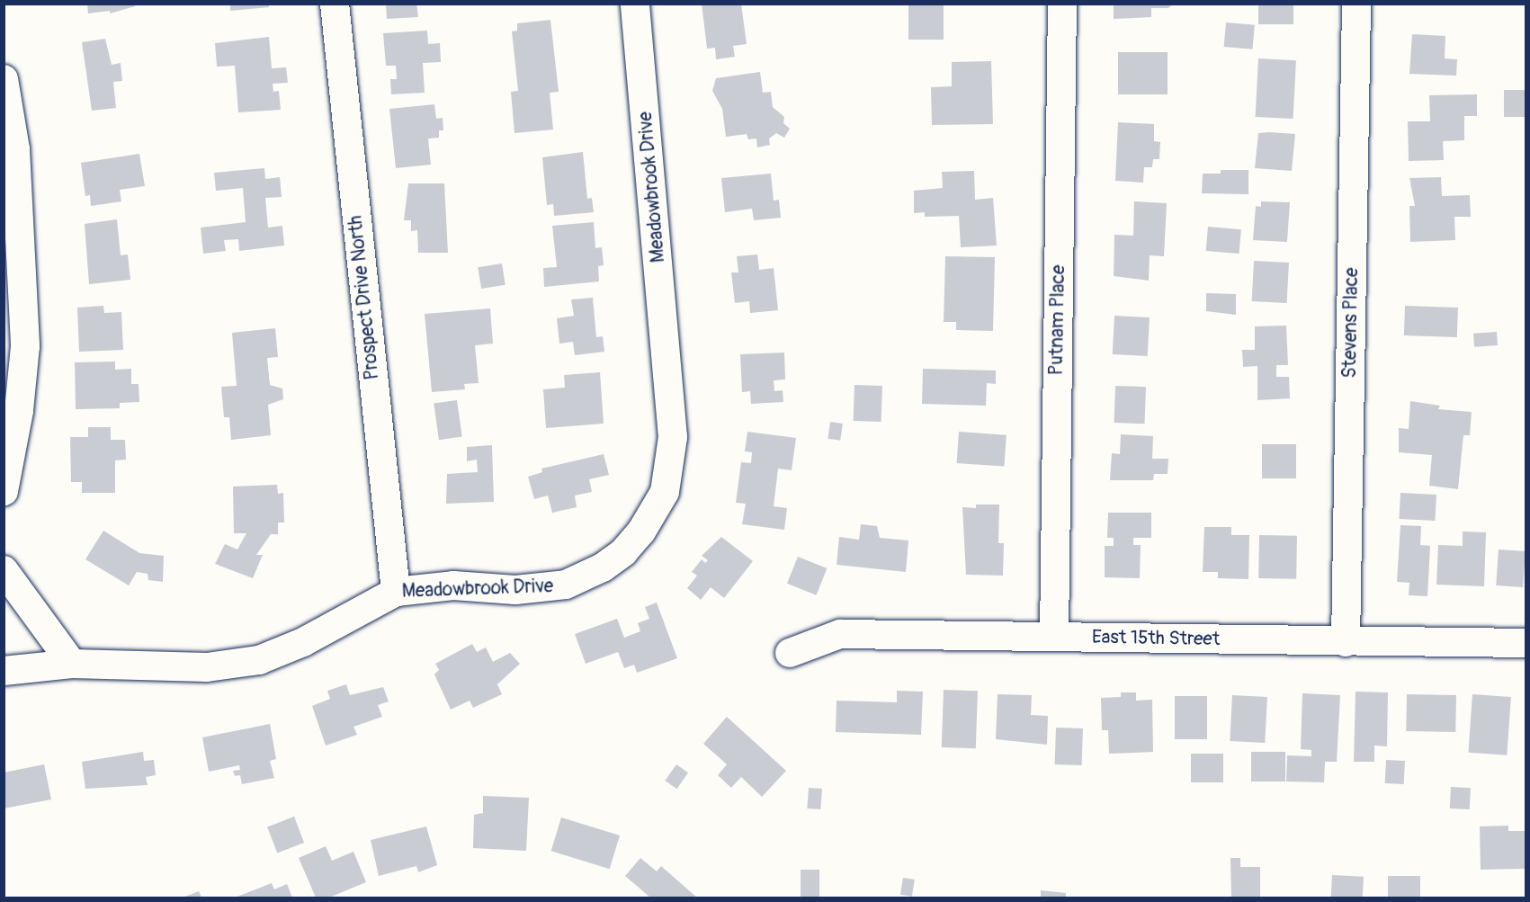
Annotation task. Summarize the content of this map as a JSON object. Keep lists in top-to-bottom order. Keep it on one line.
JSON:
{"streets":{"street":["Meadowbrook Drive","Prospect Drive North","Putnam Place","Stevens Place","East 15th Street"]},"crossings":[["Meadowbrook Drive","Prospect Drive North"],["Putnam Place","East 15th Street"],["Stevens Place","East 15th Street"]]}
